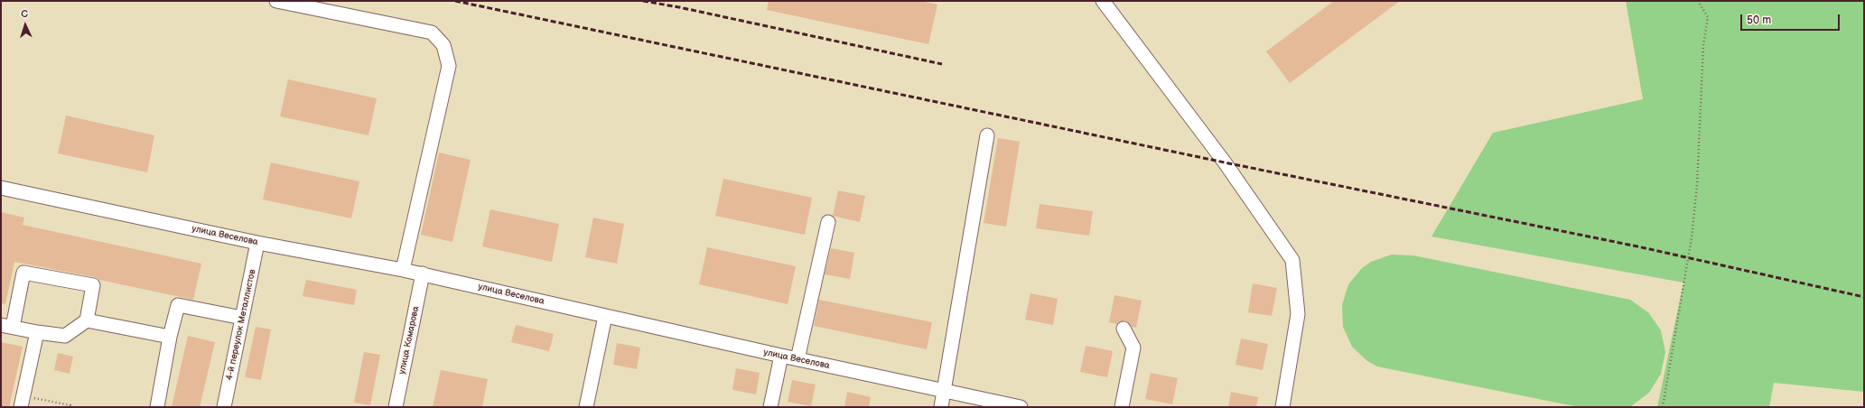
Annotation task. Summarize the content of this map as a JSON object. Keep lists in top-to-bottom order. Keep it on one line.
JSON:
{"streets":{"street":["улица Веселова","4-й переулок Металлистов","улица Комарова"]},"crossings":[["улица Веселова","4-й переулок Металлистов"],["улица Веселова","улица Комарова"]],"scale_bar":"50 m","north":"top"}
